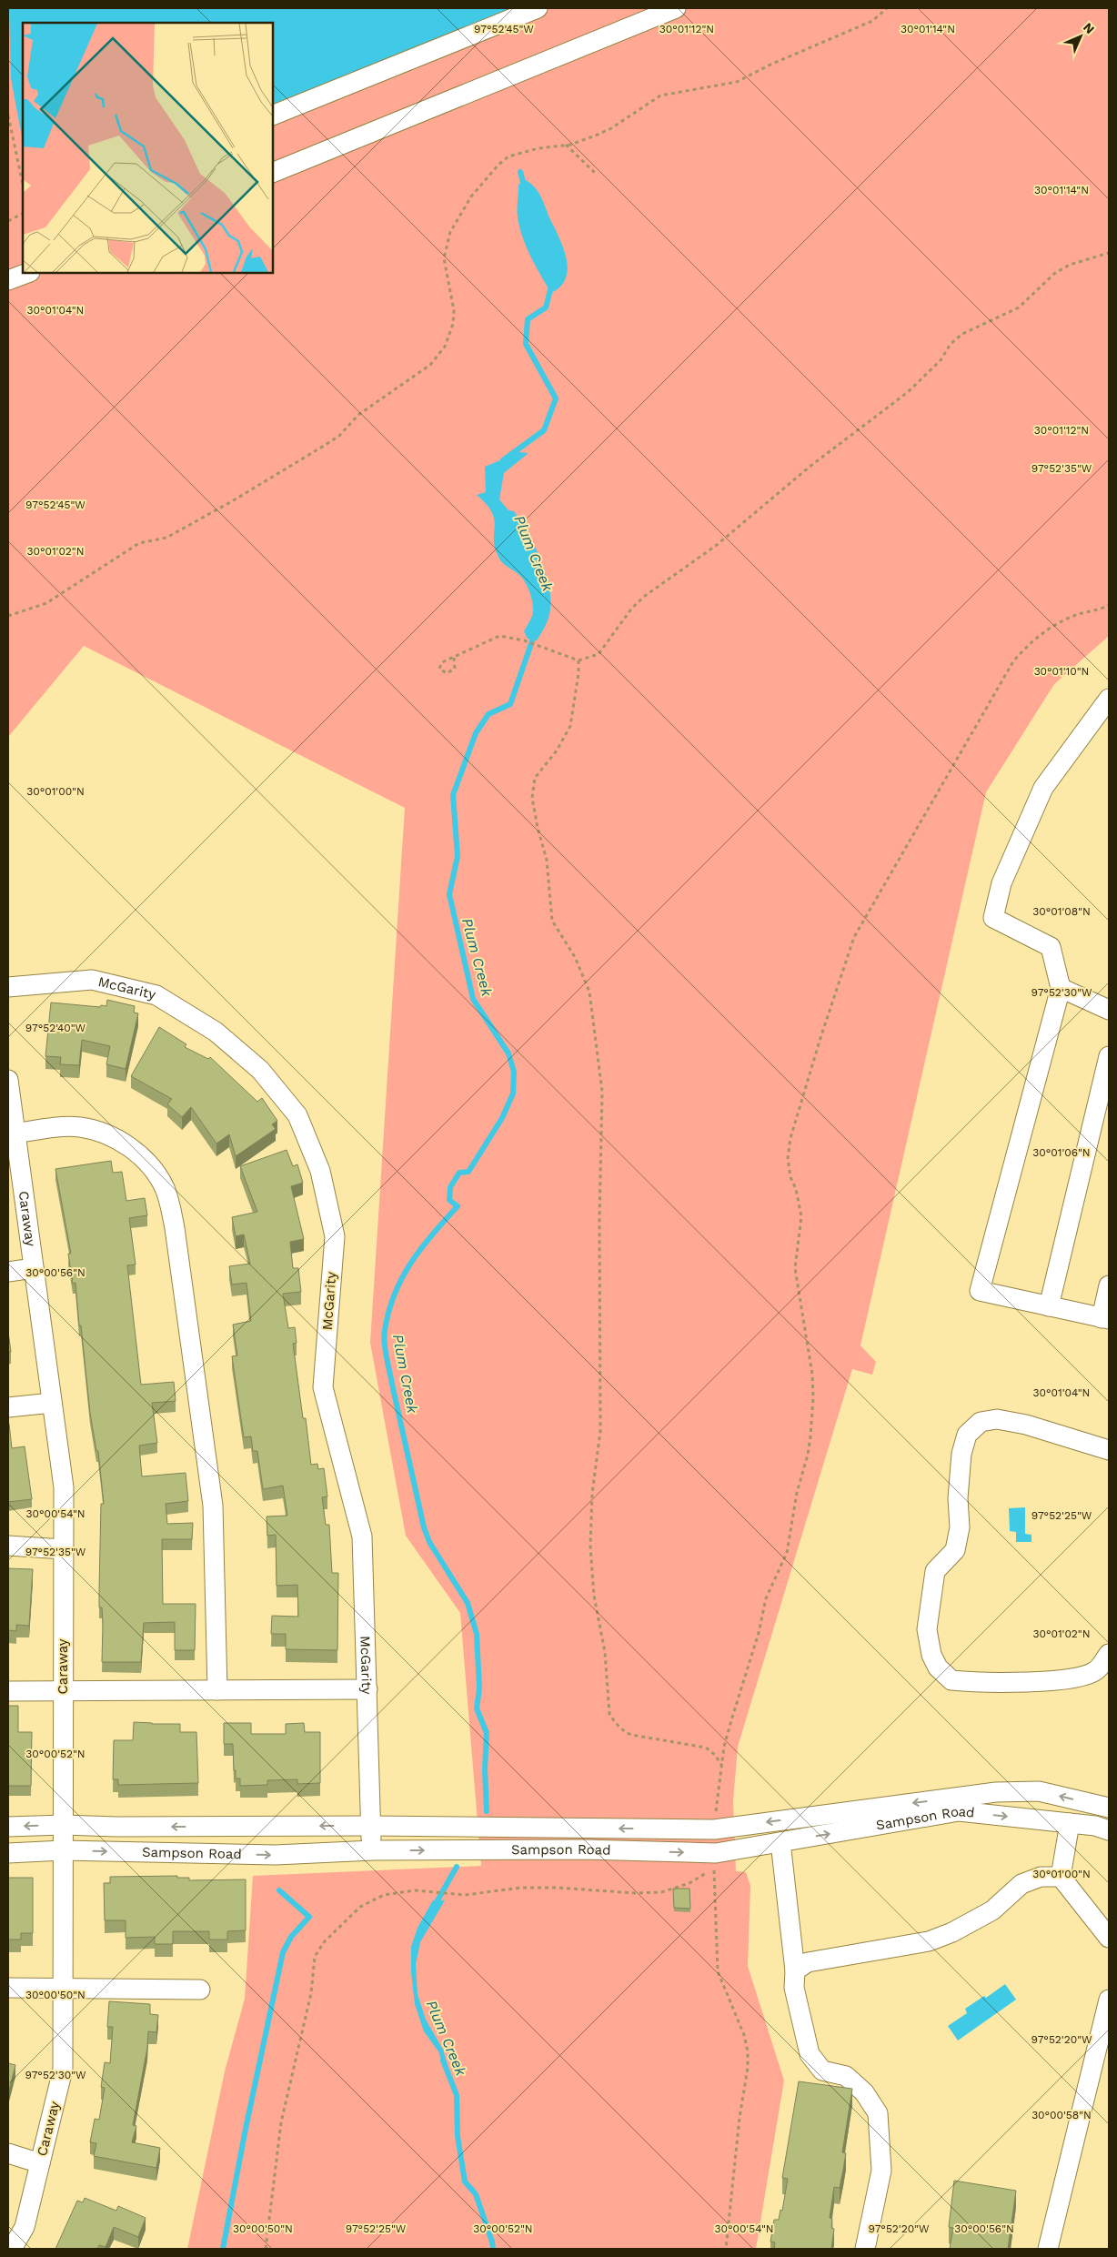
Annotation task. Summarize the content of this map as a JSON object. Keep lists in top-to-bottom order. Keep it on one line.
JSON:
{"streets":{"street":["McGarity","Caraway","Sampson Road"]},"crossings":[["McGarity","Sampson Road"],["Caraway","Sampson Road"]],"water":["Plum Creek"],"north":"top right","coordinates":["97°52'45\"W","30°01'12\"N","30°01'14\"N","30°01'04\"N","97°52'35\"W","30°01'02\"N","30°01'10\"N","30°01'00\"N","30°01'08\"N","97°52'30\"W","97°52'40\"W","30°01'06\"N","30°00'56\"N","30°00'54\"N","97°52'25\"W","30°00'52\"N","30°00'50\"N","97°52'20\"W","30°00'58\"N"]}
